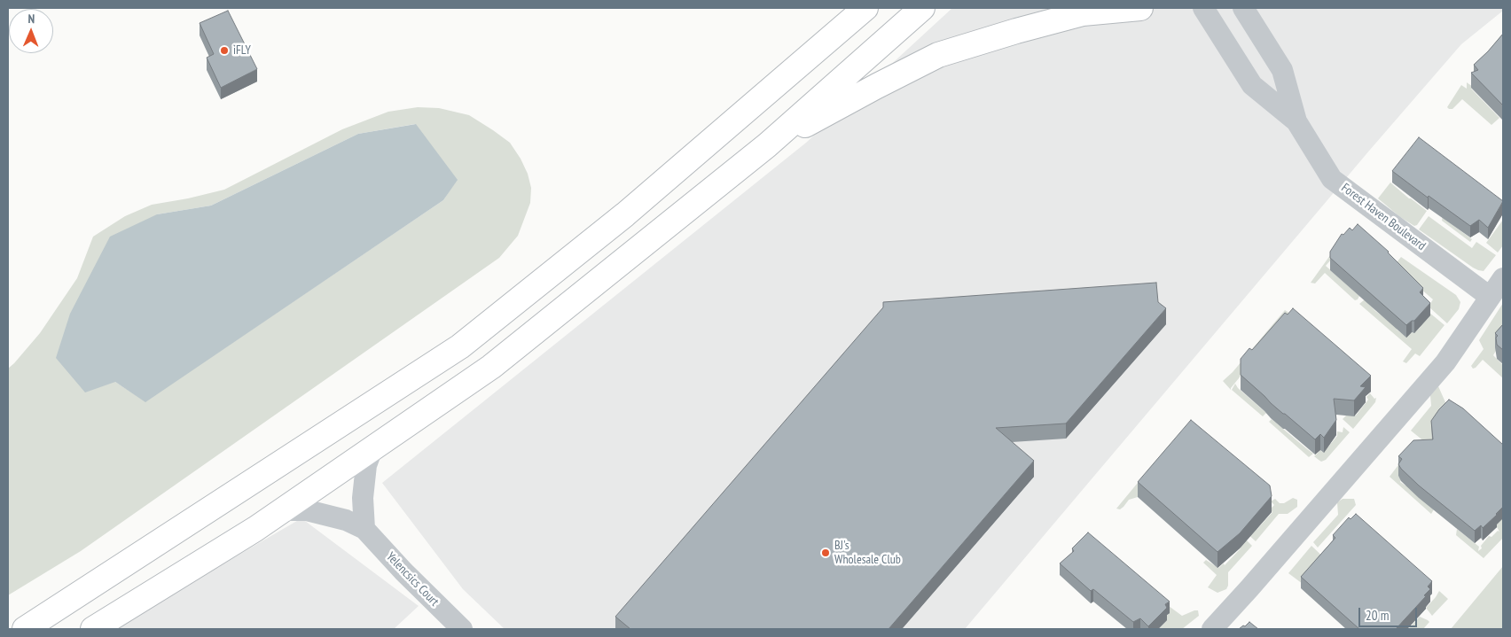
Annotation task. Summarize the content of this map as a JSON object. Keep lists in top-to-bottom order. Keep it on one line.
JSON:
{"streets":{"street":["Forest Haven Boulevard","Yelencsics Court"]},"places":["iFLY","BJ's Wholesale Club"],"scale_bar":"20 m","north":"top"}
